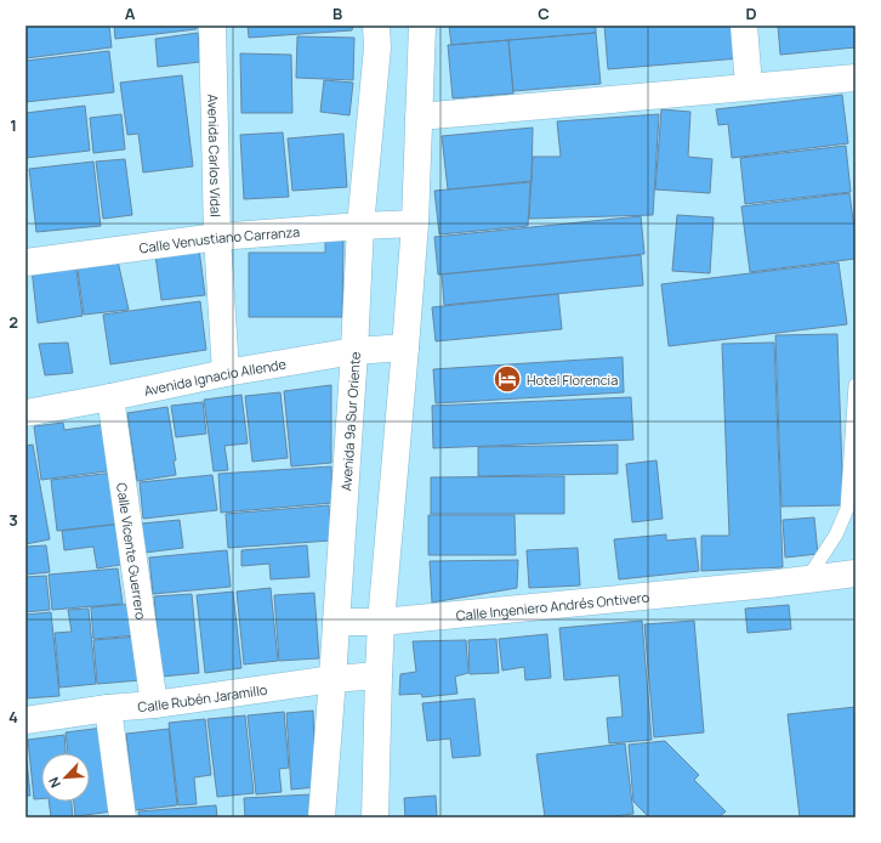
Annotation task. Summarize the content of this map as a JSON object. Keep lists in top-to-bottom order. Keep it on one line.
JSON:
{"streets":{"street":["Avenida Carlos Vidal","Calle Venustiano Carranza","Avenida Ignacio Allende","Avenida 9a Sur Oriente","Calle Vicente Guerrero","Calle Ingeniero Andrés Ontivero","Calle Rubén Jaramillo"]},"crossings":[["Avenida Carlos Vidal","Calle Venustiano Carranza"],["Avenida Carlos Vidal","Avenida Ignacio Allende"],["Calle Venustiano Carranza","Avenida 9a Sur Oriente"],["Avenida Ignacio Allende","Avenida 9a Sur Oriente"],["Avenida Ignacio Allende","Calle Vicente Guerrero"],["Avenida 9a Sur Oriente","Calle Ingeniero Andrés Ontivero"],["Avenida 9a Sur Oriente","Calle Rubén Jaramillo"],["Calle Vicente Guerrero","Calle Rubén Jaramillo"]],"places":{"hotel":["Hotel Florencia"]},"north":"bottom left","grid":{"columns":["A","B","C","D"],"rows":["1","2","3","4"]}}
